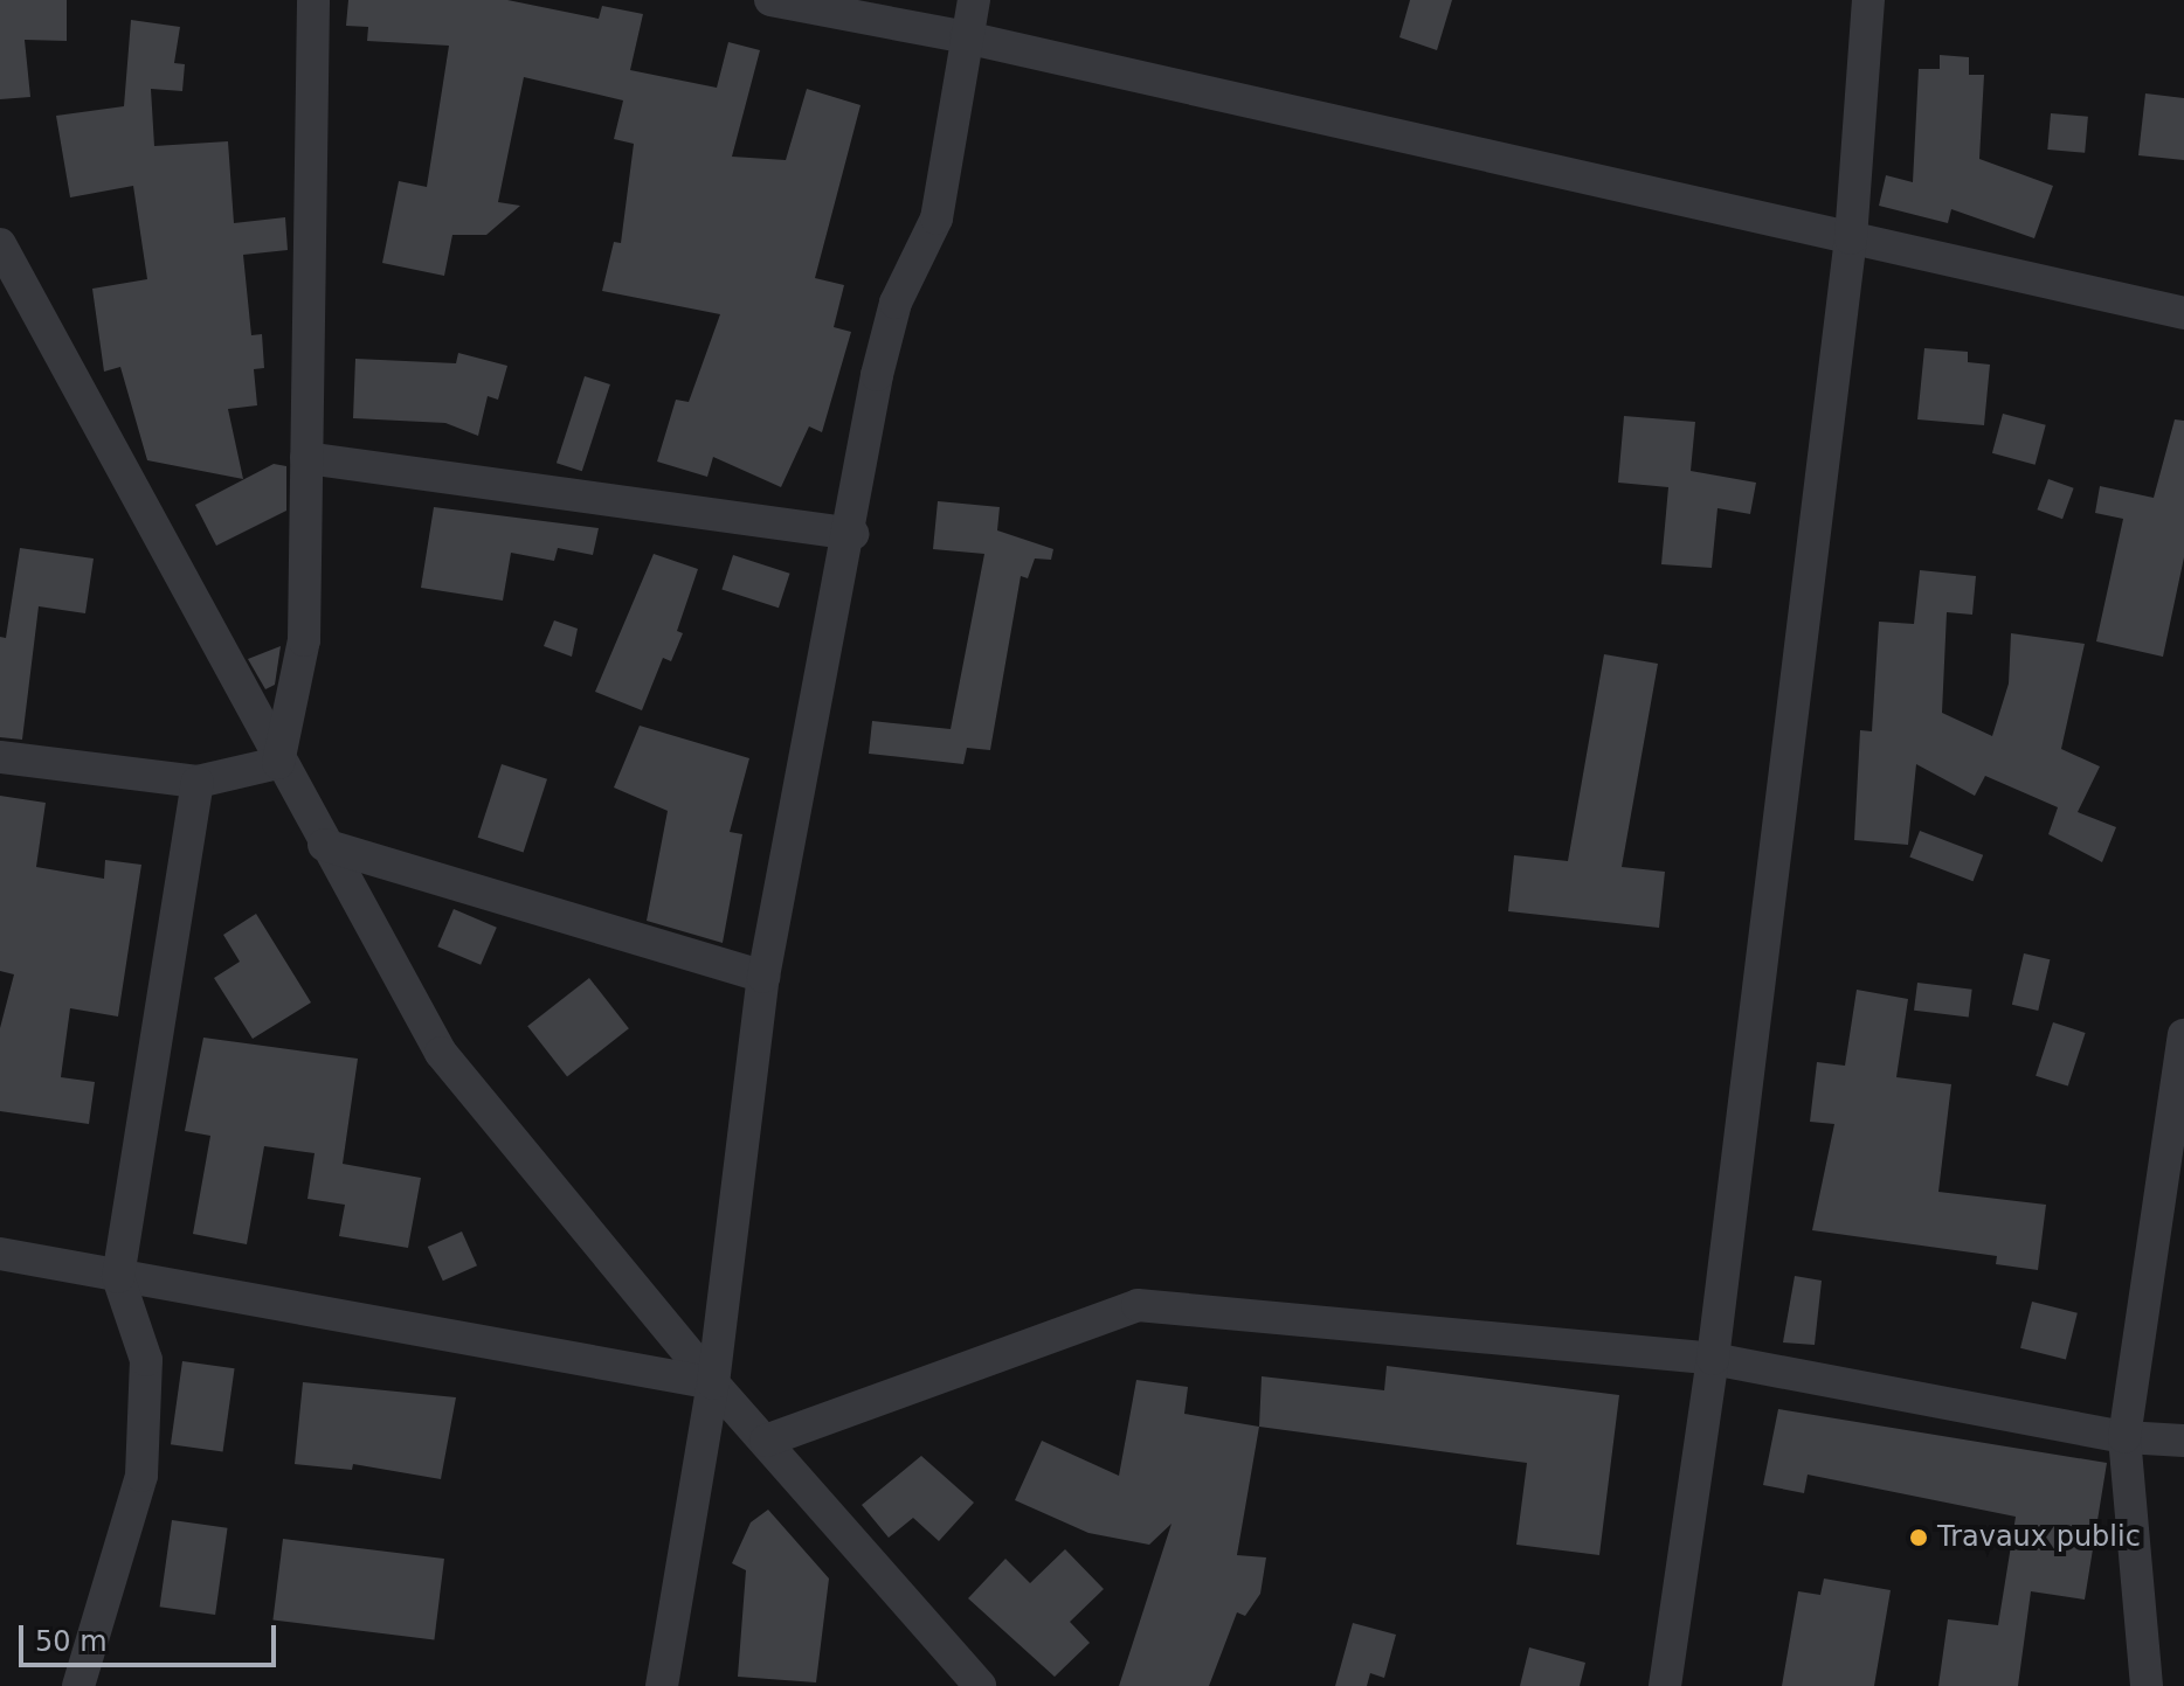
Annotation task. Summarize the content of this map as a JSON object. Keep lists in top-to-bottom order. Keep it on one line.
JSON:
{"places":["Travaux public"],"scale_bar":"50 m"}
